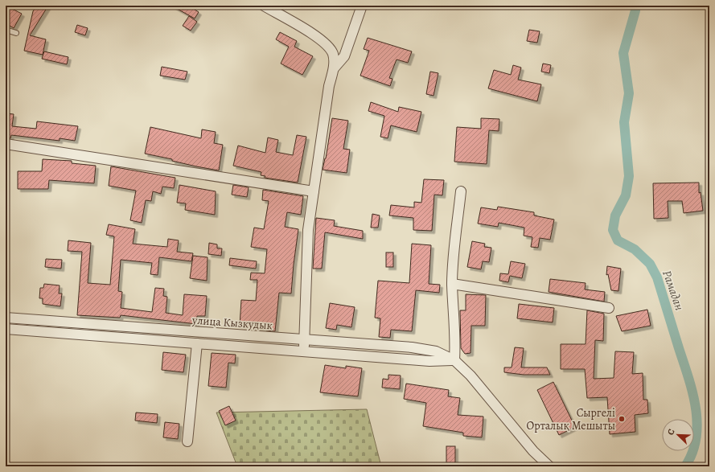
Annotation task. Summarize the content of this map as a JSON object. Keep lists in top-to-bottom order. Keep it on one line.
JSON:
{"streets":{"street":["улица Кызкудык"]},"water":["Рамадан"],"places":["Сыргелі Орталық Мешыты"],"north":"top left"}
